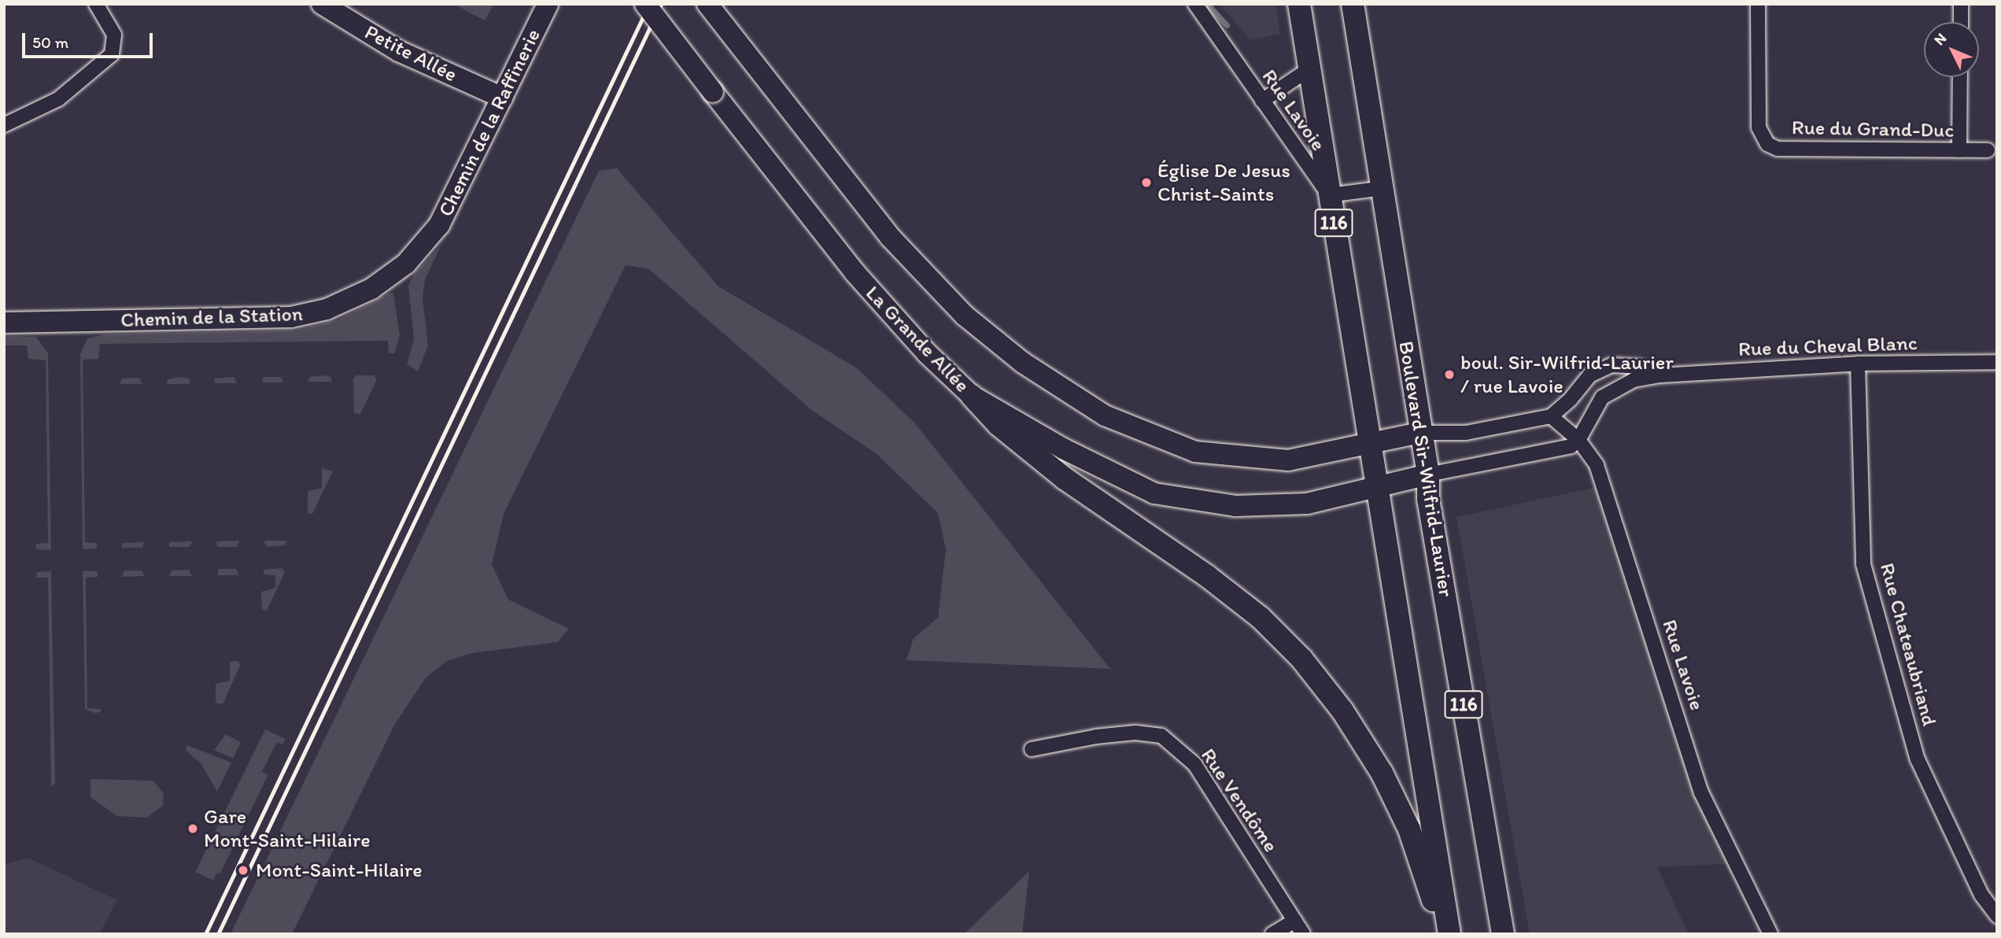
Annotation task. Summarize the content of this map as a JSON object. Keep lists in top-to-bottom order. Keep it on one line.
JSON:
{"streets":{"main road":["116","Boulevard Sir-Wilfrid-Laurier"],"street":["Petite Allée","Rue Lavoie","Chemin de la Raffinerie","Rue du Grand-Duc","Chemin de la Station","La Grande Allée","Rue du Cheval Blanc","Rue Chateaubriand","Rue Vendôme"]},"crossings":[["Petite Allée","Chemin de la Raffinerie"],["Rue Lavoie","116"],["Rue Lavoie","Rue du Cheval Blanc"],["Chemin de la Raffinerie","Chemin de la Station"],["116","La Grande Allée"],["La Grande Allée","Boulevard Sir-Wilfrid-Laurier"],["Rue du Cheval Blanc","Rue Chateaubriand"]],"places":["Église De Jesus Christ-Saints","boul. Sir-Wilfrid-Laurier / rue Lavoie","Gare Mont-Saint-Hilaire","Mont-Saint-Hilaire"],"scale_bar":"50 m","north":"top left"}
